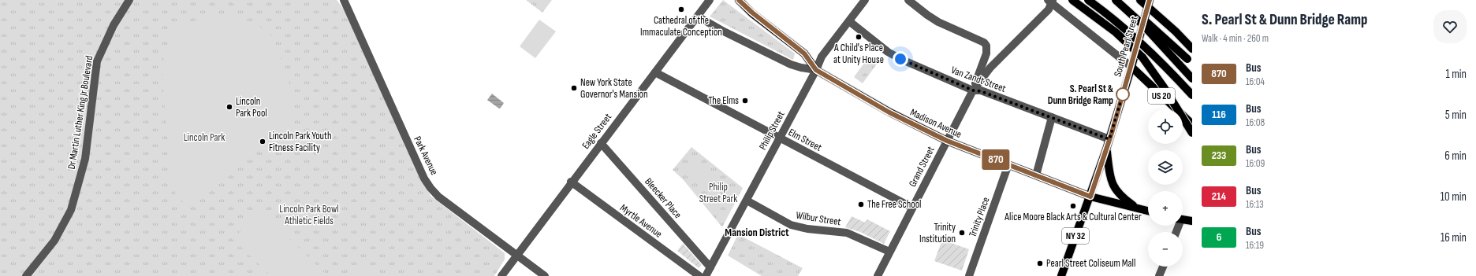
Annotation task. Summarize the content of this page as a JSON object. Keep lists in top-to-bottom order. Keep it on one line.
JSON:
{"streets":{"main road":["South Pearl Street","US 20","Madison Avenue","NY 32"],"street":["Van Zandt Street","Dr Martin Luther King Jr Boulevard","Philip Street","Eagle Street","Elm Street","Park Avenue","Grand Street","Bleecker Place","Trinity Place","Wilbur Street","Myrtle Avenue"]},"crossings":[["South Pearl Street","Van Zandt Street"],["South Pearl Street","US 20"],["South Pearl Street","Madison Avenue"],["Van Zandt Street","Philip Street"],["Van Zandt Street","Grand Street"],["Madison Avenue","Philip Street"],["Madison Avenue","Grand Street"],["Madison Avenue","Trinity Place"],["Philip Street","Elm Street"],["Philip Street","Bleecker Place"],["Philip Street","Wilbur Street"],["Eagle Street","Elm Street"],["Eagle Street","Park Avenue"],["Eagle Street","Bleecker Place"],["Eagle Street","Myrtle Avenue"],["Elm Street","Grand Street"],["Grand Street","Wilbur Street"]],"districts":["Mansion District"],"parks":["Lincoln Park","Philip Street Park","Lincoln Park Bowl Athletic Fields"],"places":["Cathedral of the Immaculate Conception","A Child's Place at Unity House","New York State Governor's Mansion","S. Pearl St & Dunn Bridge Ramp","The Elms","Lincoln Park Pool","Lincoln Park Youth Fitness Facility","The Free School","Alice Moore Black Arts & Cultural Center","Trinity Institution","Pearl Street Coliseum Mall"],"lines":["bus line 870"],"page":{"on_map":"870","heading":["S. Pearl St & Dunn Bridge Ramp","Walk · 4 min · 260 m"],"list":[{"mark":"870","name":"Bus","note":"16:04","value":"1 min"},{"mark":"116","name":"Bus","note":"16:08","value":"5 min"},{"mark":"233","name":"Bus","note":"16:09","value":"6 min"},{"mark":"214","name":"Bus","note":"16:13","value":"10 min"},{"mark":"6","name":"Bus","note":"16:19","value":"16 min"}],"map_buttons":["+","−"]}}
